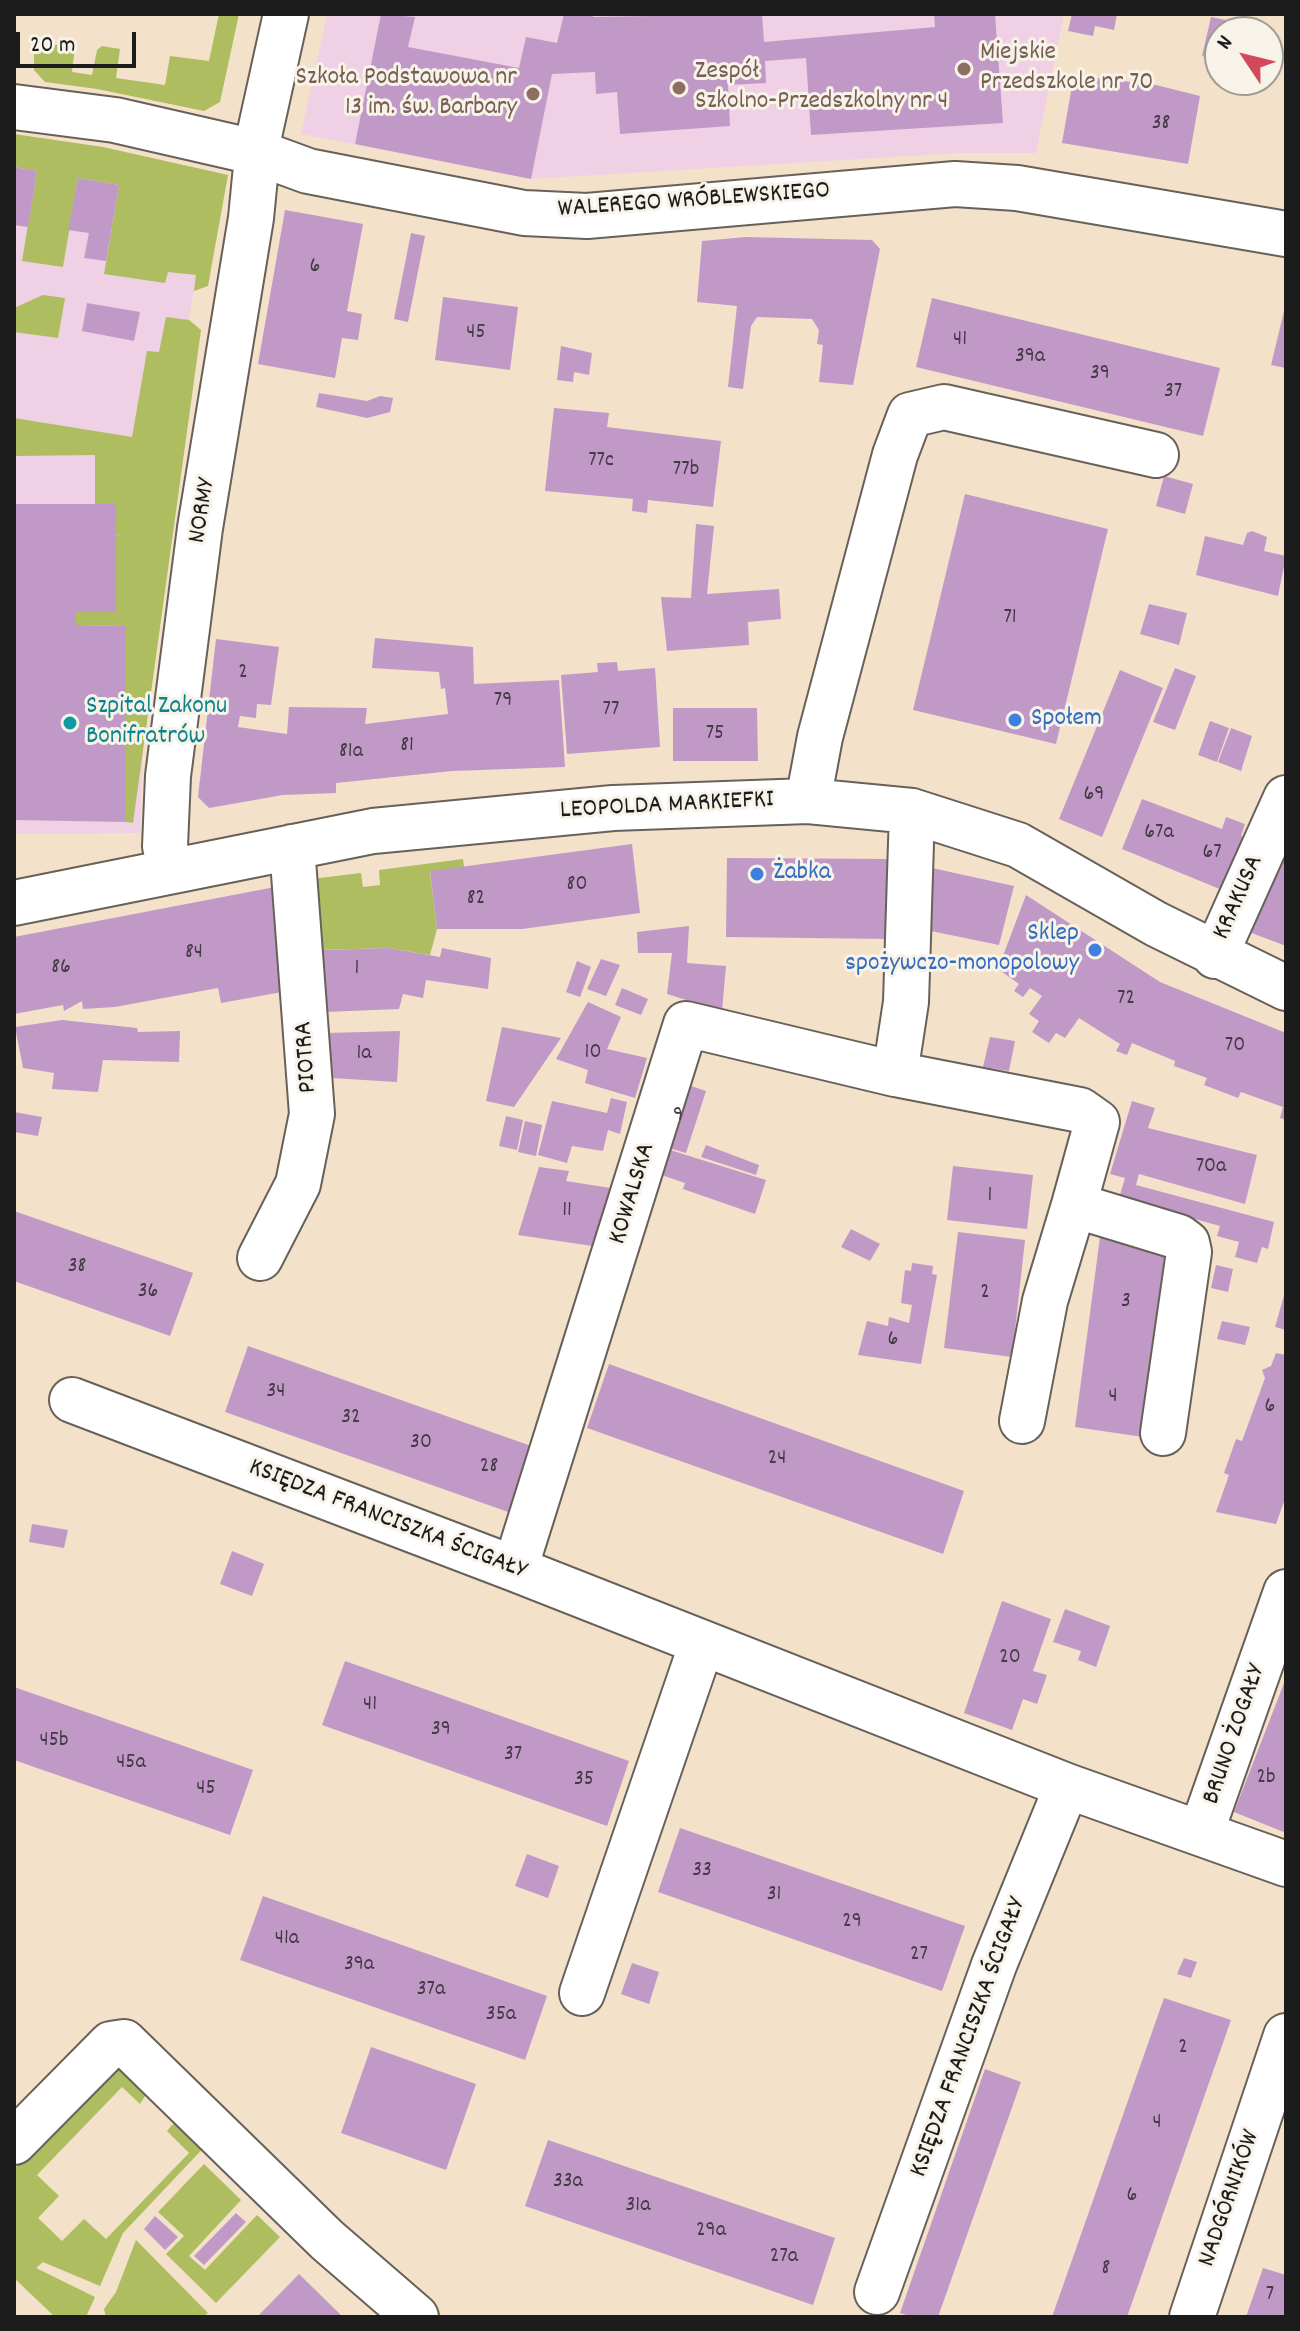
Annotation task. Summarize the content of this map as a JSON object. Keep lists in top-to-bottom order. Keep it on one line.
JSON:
{"streets":{"street":["WALEREGO WRÓBLEWSKIEGO","NORMY","LEOPOLDA MARKIEFKI","KRAKUSA","PIOTRA","KOWALSKA","KSIĘDZA FRANCISZKA ŚCIGAŁY","BRUNO ŻOGAŁY","NADGÓRNIKÓW"]},"crossings":[["WALEREGO WRÓBLEWSKIEGO","NORMY"],["NORMY","LEOPOLDA MARKIEFKI"],["LEOPOLDA MARKIEFKI","KRAKUSA"],["LEOPOLDA MARKIEFKI","PIOTRA"],["KOWALSKA","KSIĘDZA FRANCISZKA ŚCIGAŁY"],["KSIĘDZA FRANCISZKA ŚCIGAŁY","BRUNO ŻOGAŁY"]],"places":["Miejskie Przedszkole nr 70","Zespół Szkolno-Przedszkolny nr 4","Szkoła Podstawowa nr 13 im. św. Barbary","Społem","Szpital Zakonu Bonifratrów","Żabka","Sklep spożywczo-monopolowy"],"house_numbers":["38","6","45","41","39a","39","37","77c","77b","71","2","79","77","75","81","81a","69","67a","67","80","82","84","86","1","72","70","10","1a","9","70a","1","11","38","36","2","3","6","34","4","6","32","30","24","28","20","41","39","45b","37","45a","2b","35","45","33","31","29","41a","27","39a","37a","35a","2","4","33a","6","31a","29a","27a","8","7"],"scale_bar":"20 m","north":"top left"}
